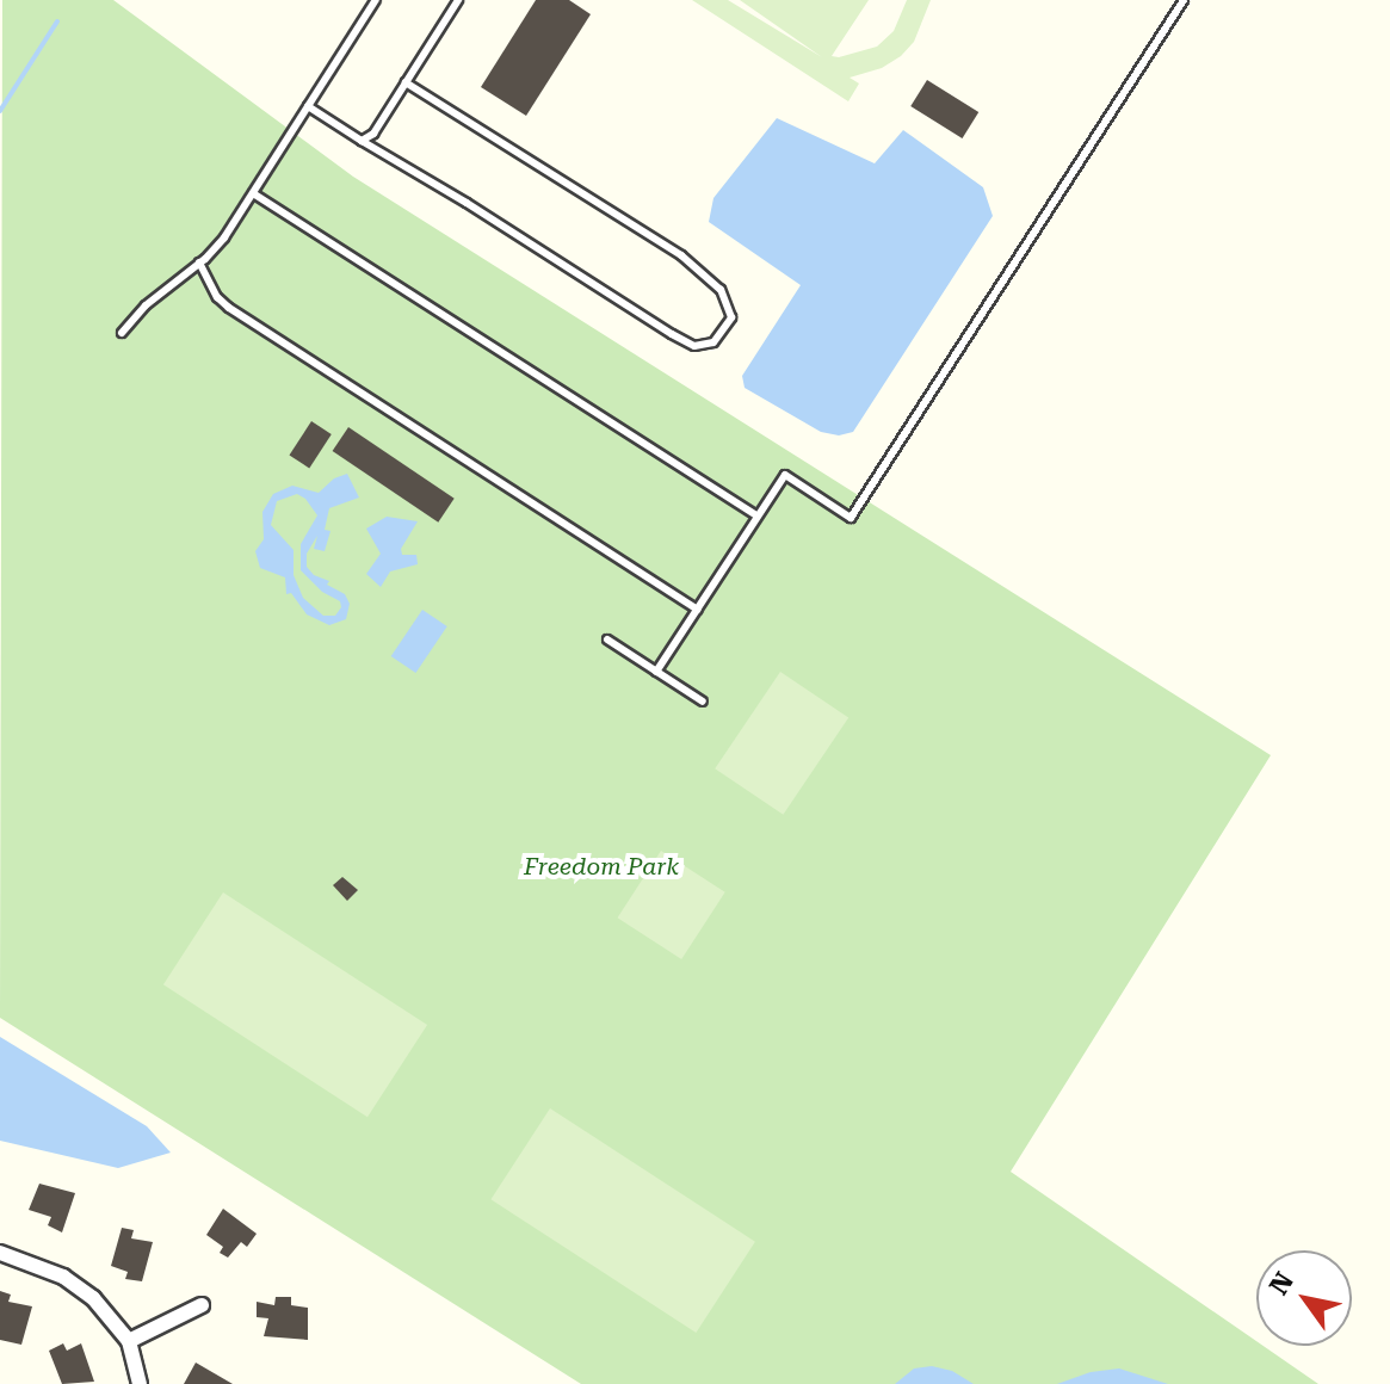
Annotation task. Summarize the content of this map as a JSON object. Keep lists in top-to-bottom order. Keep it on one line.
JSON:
{"parks":["Freedom Park"],"north":"top left"}
